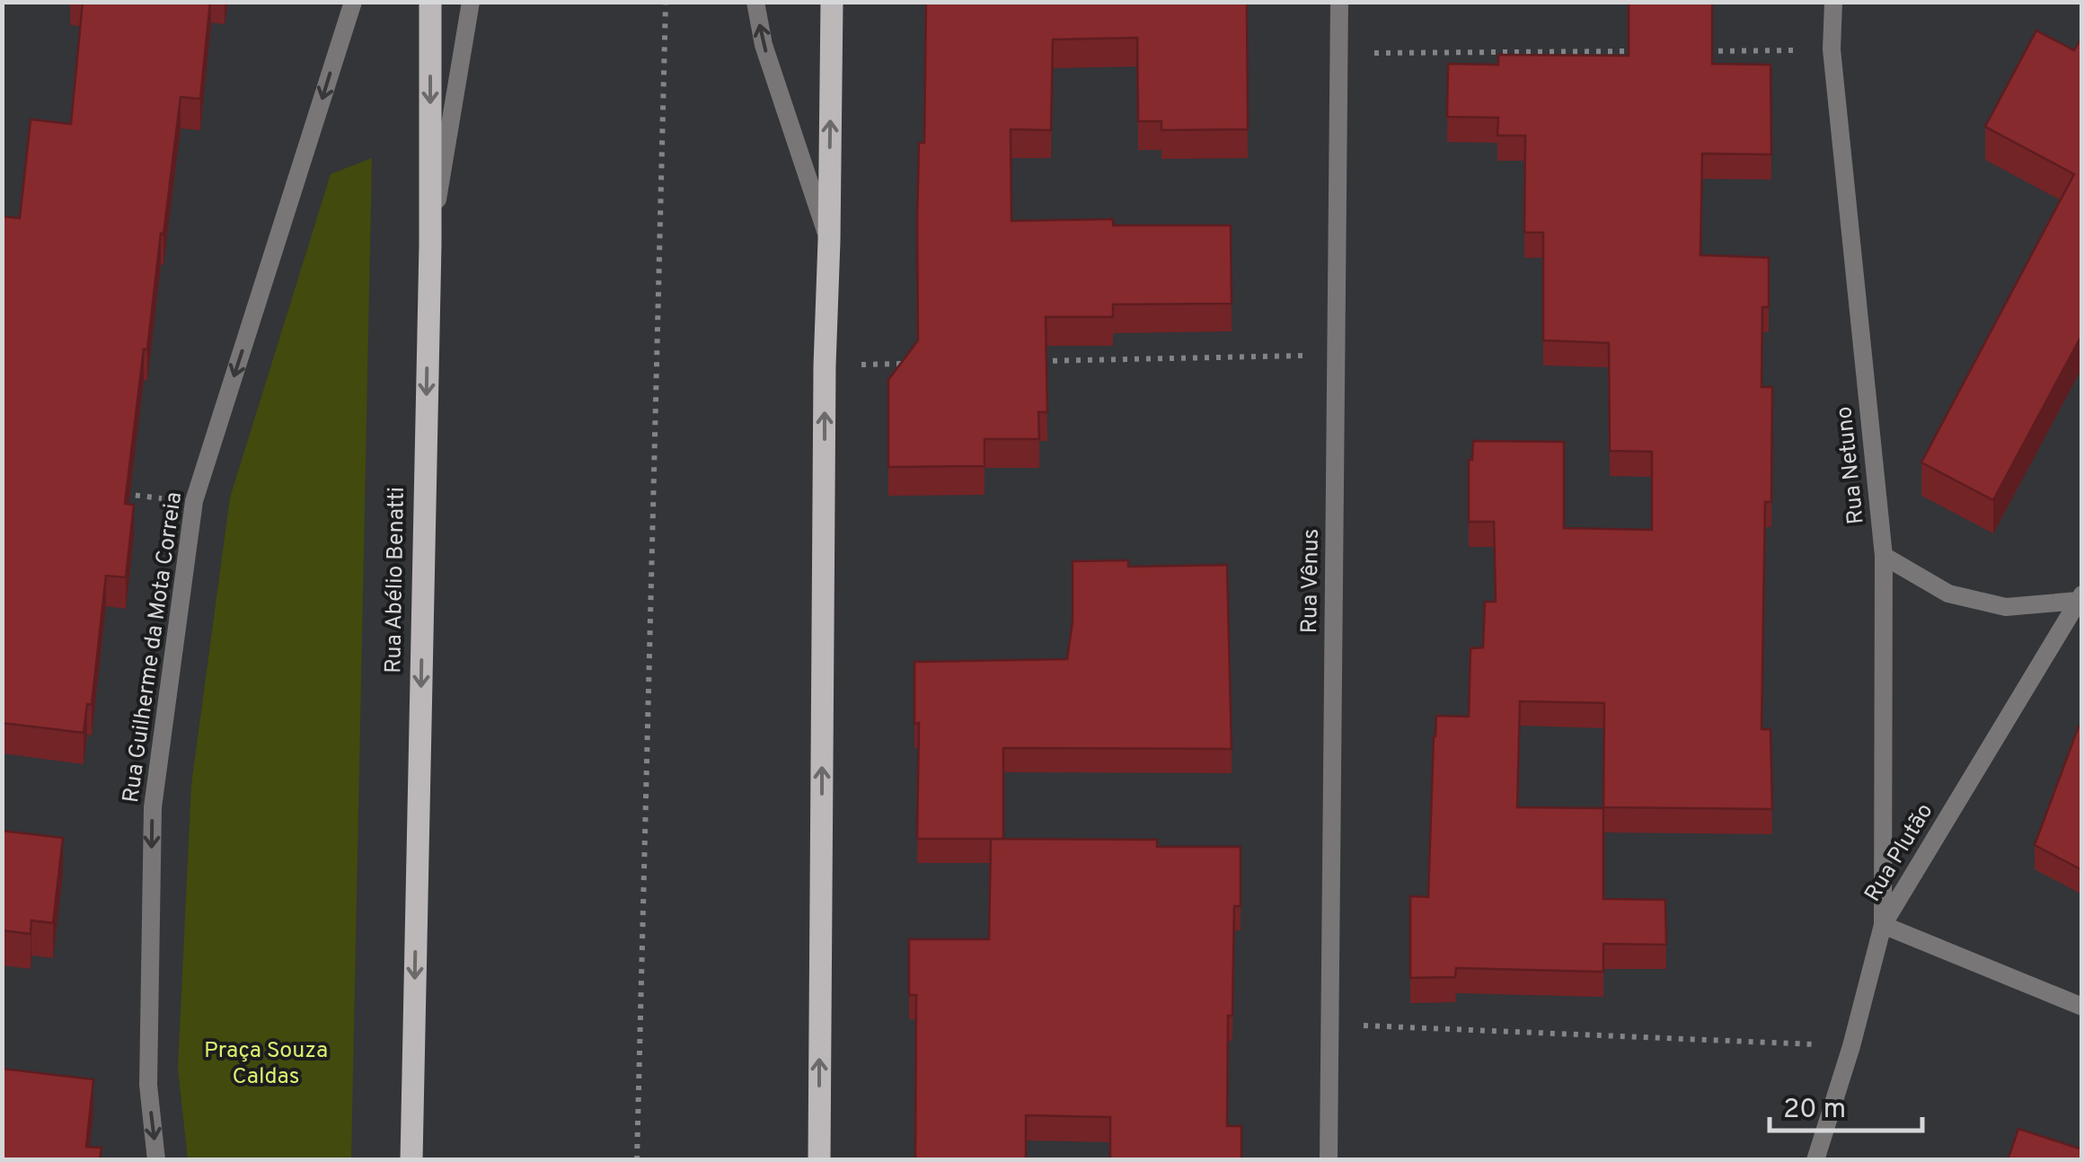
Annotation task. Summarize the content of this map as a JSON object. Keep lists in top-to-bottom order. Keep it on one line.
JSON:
{"streets":{"main road":["Rua Abélio Benatti"],"street":["Rua Netuno","Rua Vênus","Rua Guilherme da Mota Correia","Rua Plutão"]},"crossings":[["Rua Netuno","Rua Plutão"]],"one_way":["Rua Abélio Benatti","Rua Guilherme da Mota Correia"],"parks":["Praça Souza Caldas"],"scale_bar":"20 m"}
